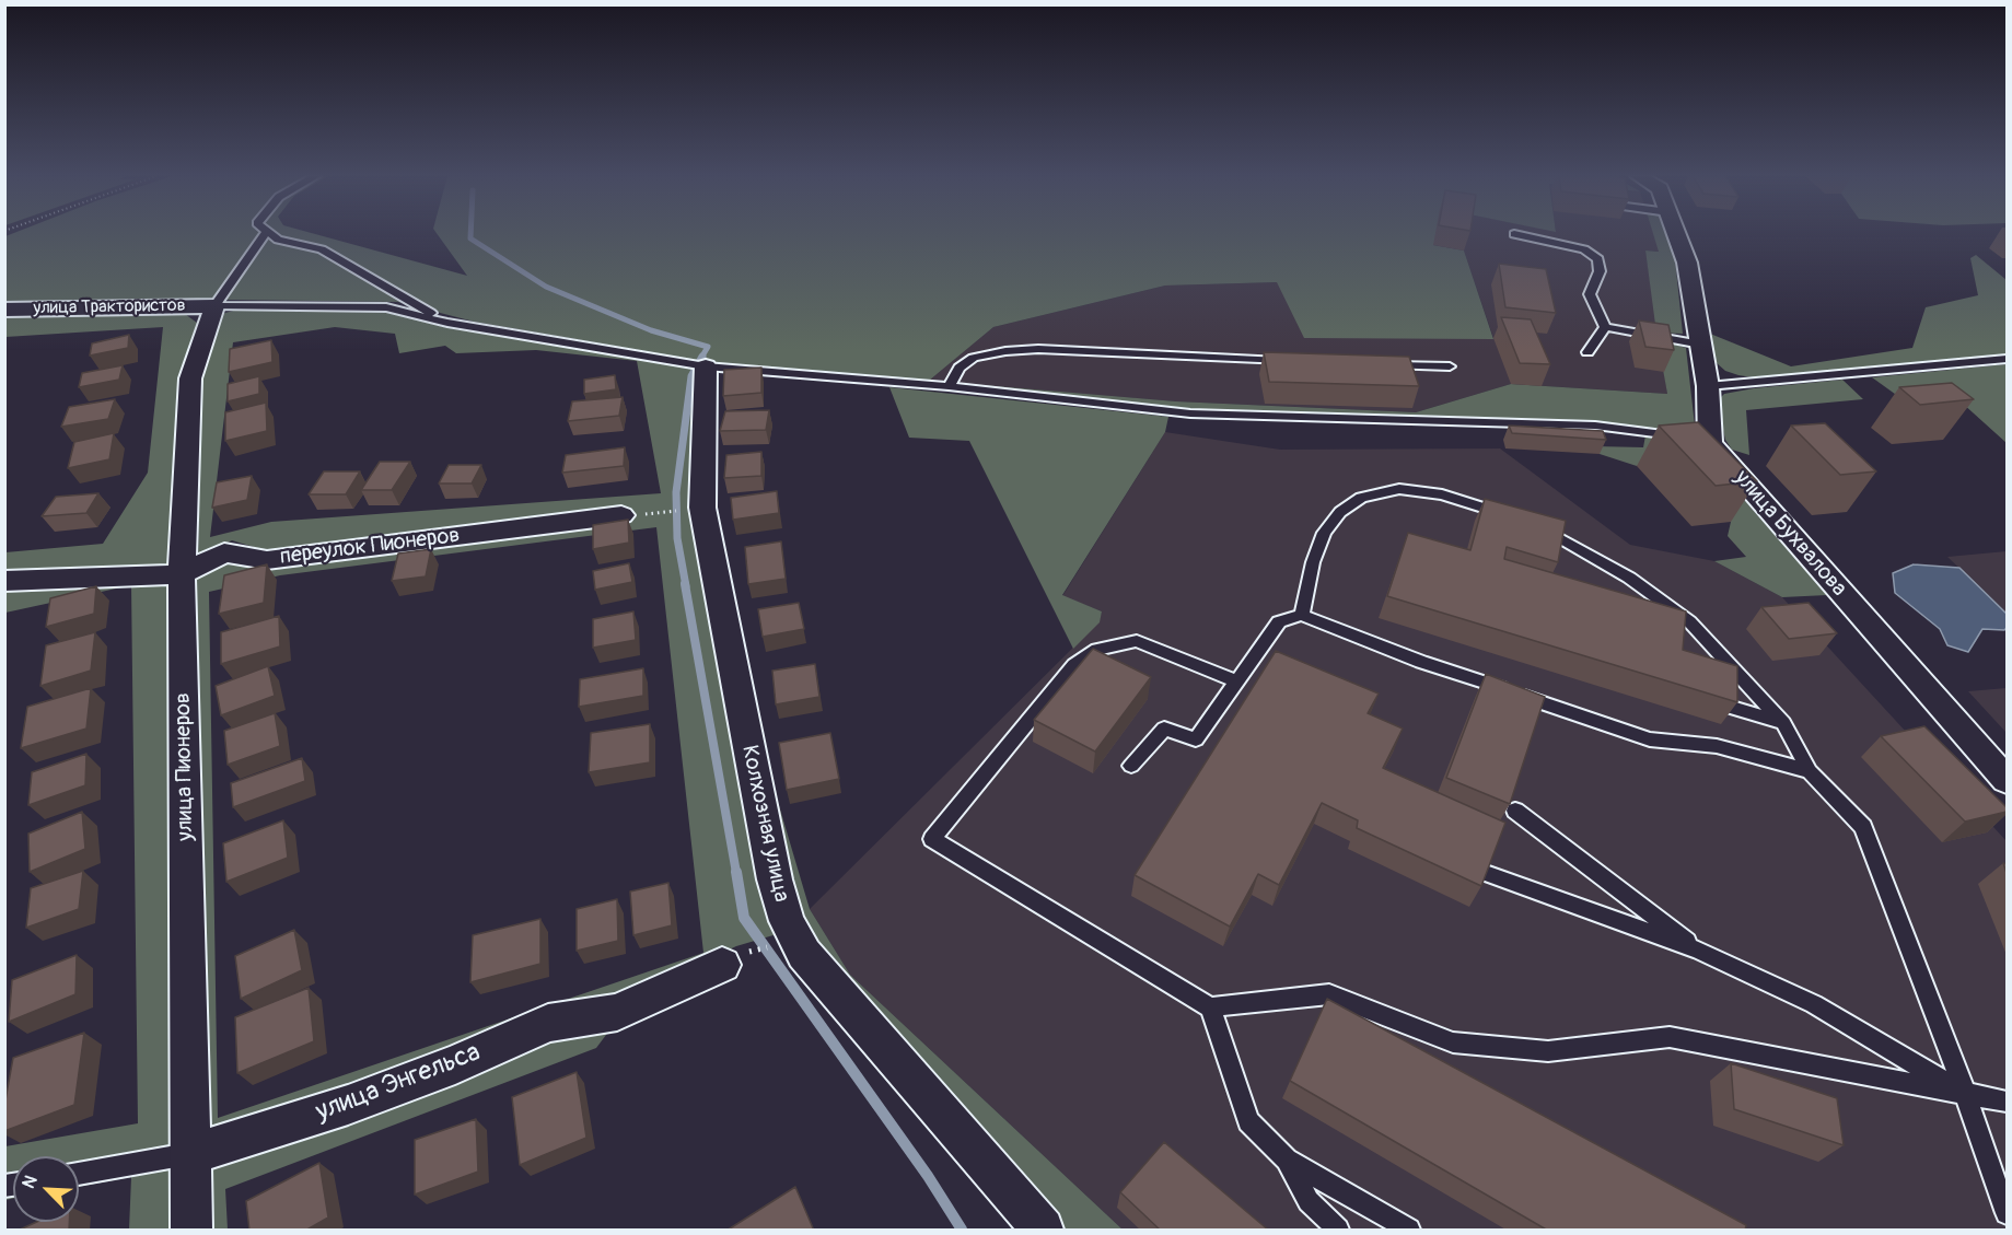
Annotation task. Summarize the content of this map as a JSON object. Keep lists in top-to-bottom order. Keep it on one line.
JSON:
{"streets":{"street":["улица Трактористов","улица Бухвалова","переулок Пионеров","улица Пионеров","Колхозная улица","улица Энгельса"]},"crossings":[["улица Трактористов","улица Пионеров"],["переулок Пионеров","улица Пионеров"],["улица Пионеров","улица Энгельса"]],"north":"top left"}
